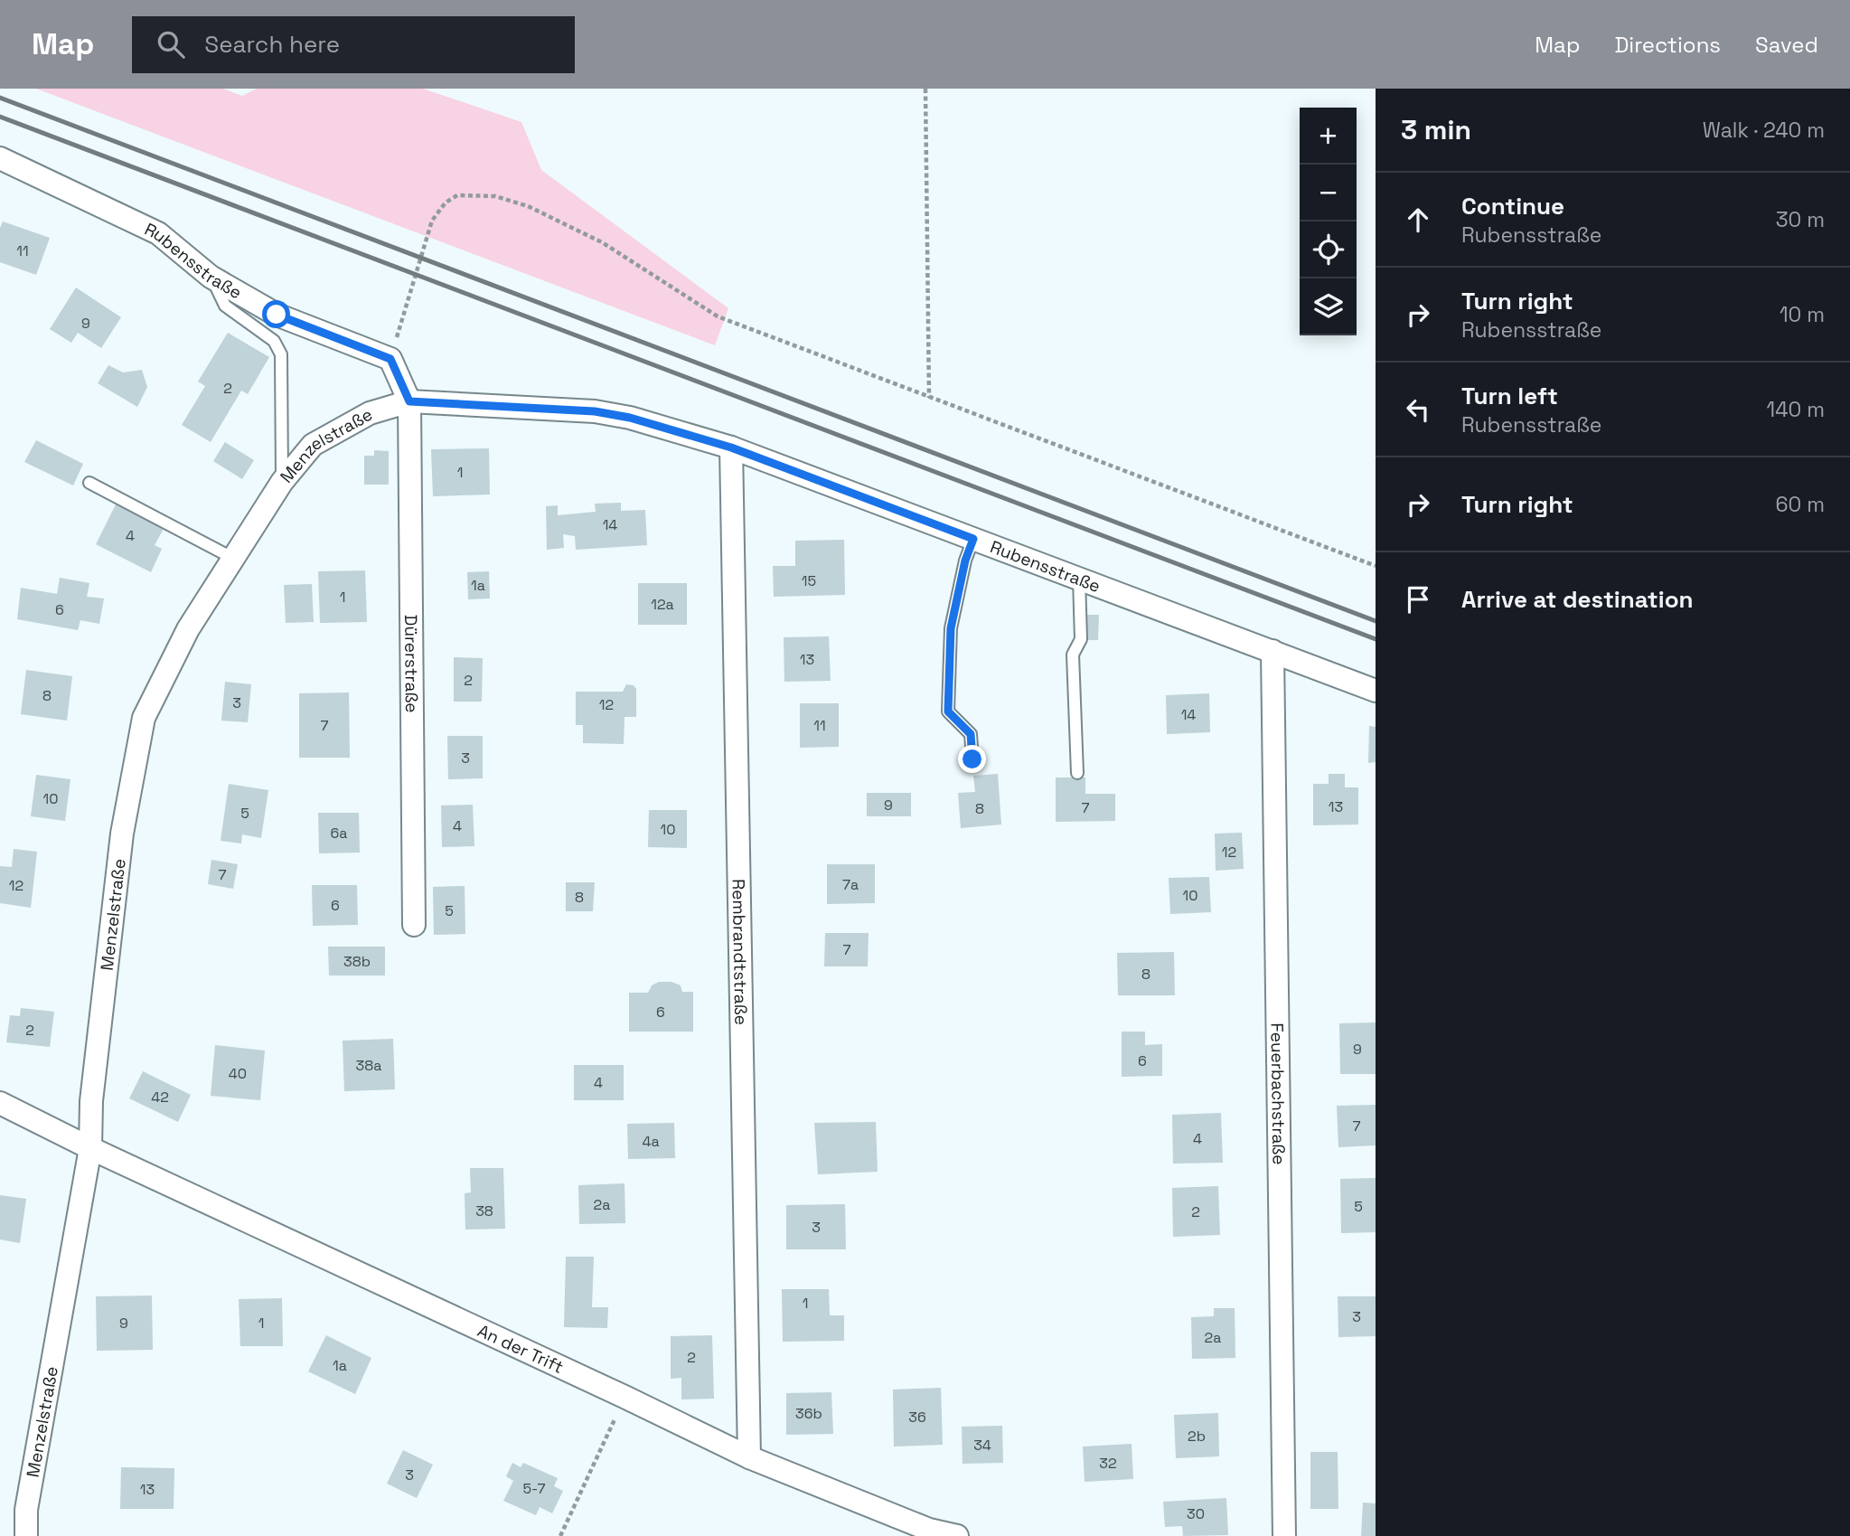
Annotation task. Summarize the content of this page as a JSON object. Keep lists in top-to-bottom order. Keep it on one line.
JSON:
{"streets":{"street":["Rubensstraße","Menzelstraße","Dürerstraße","Rembrandtstraße","Feuerbachstraße","An der Trift"]},"crossings":[["Rubensstraße","Menzelstraße"],["Rubensstraße","Dürerstraße"],["Rubensstraße","Rembrandtstraße"],["Rubensstraße","Feuerbachstraße"],["Menzelstraße","Dürerstraße"],["Menzelstraße","An der Trift"],["Rembrandtstraße","An der Trift"]],"house_numbers":["11","9","2","1","14","4","15","1a","1","12a","6","13","2","8","3","12","14","7","11","3","10","9","13","7","8","5","4","10","6a","12","7","7a","12","10","8","6","5","7","38b","8","6","2","9","6","38a","40","4","42","7","4","4a","2a","5","38","2","3","1","3","9","1","2a","2","1a","36b","36","2b","34","32","3","5-7","13","30"],"page":{"header":"Map","search":"Search here","nav":["Map","Directions","Saved"],"heading":["3 min","Walk · 240 m"],"map_buttons":["+","−"],"list":[["Continue","Rubensstraße","30 m"],["Turn right","Rubensstraße","10 m"],["Turn left","Rubensstraße","140 m"],["Turn right","60 m"],"Arrive at destination"]}}
